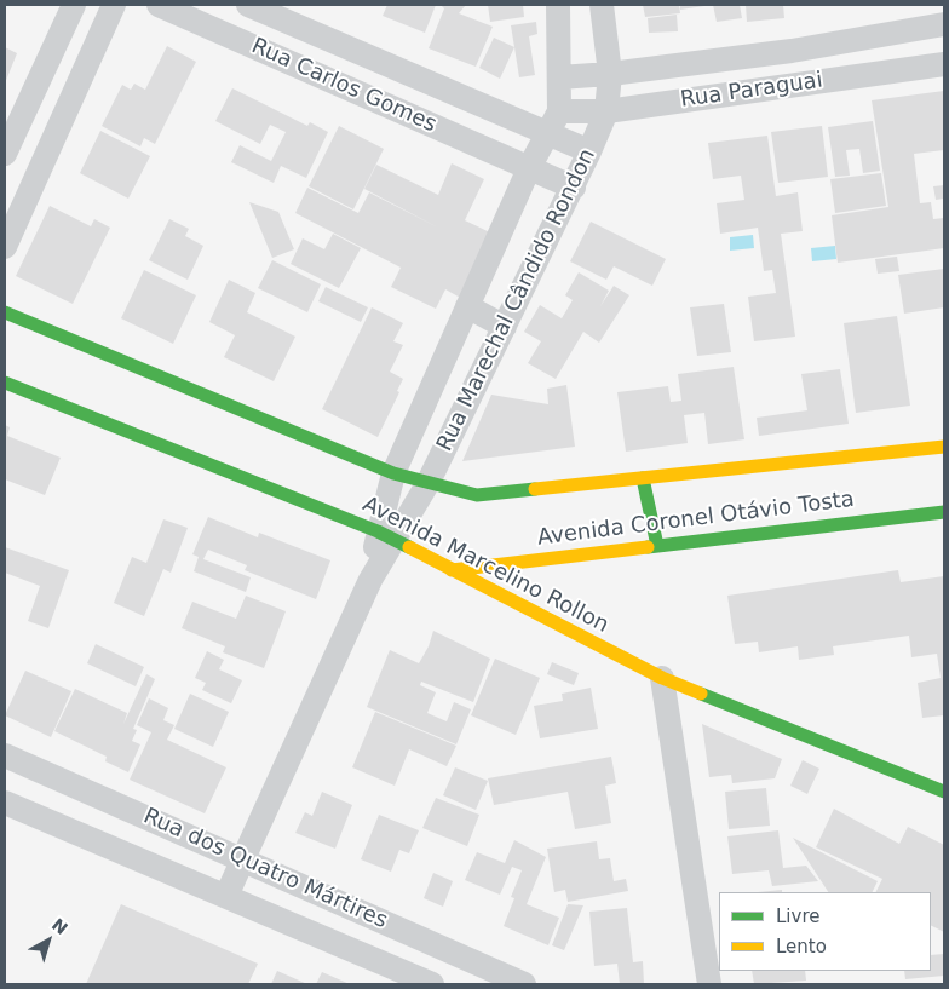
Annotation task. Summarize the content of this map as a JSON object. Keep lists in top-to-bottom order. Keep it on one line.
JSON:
{"streets":{"main road":["Avenida Coronel Otávio Tosta","Avenida Marcelino Rollon"],"street":["Rua Carlos Gomes","Rua Paraguai","Rua Marechal Cândido Rondon","Rua dos Quatro Mártires"]},"crossings":[["Rua Carlos Gomes","Rua Marechal Cândido Rondon"],["Rua Paraguai","Rua Marechal Cândido Rondon"],["Rua Marechal Cândido Rondon","Avenida Marcelino Rollon"],["Rua Marechal Cândido Rondon","Rua dos Quatro Mártires"],["Avenida Coronel Otávio Tosta","Avenida Marcelino Rollon"]],"legend":["Livre","Lento"],"north":"top right"}
